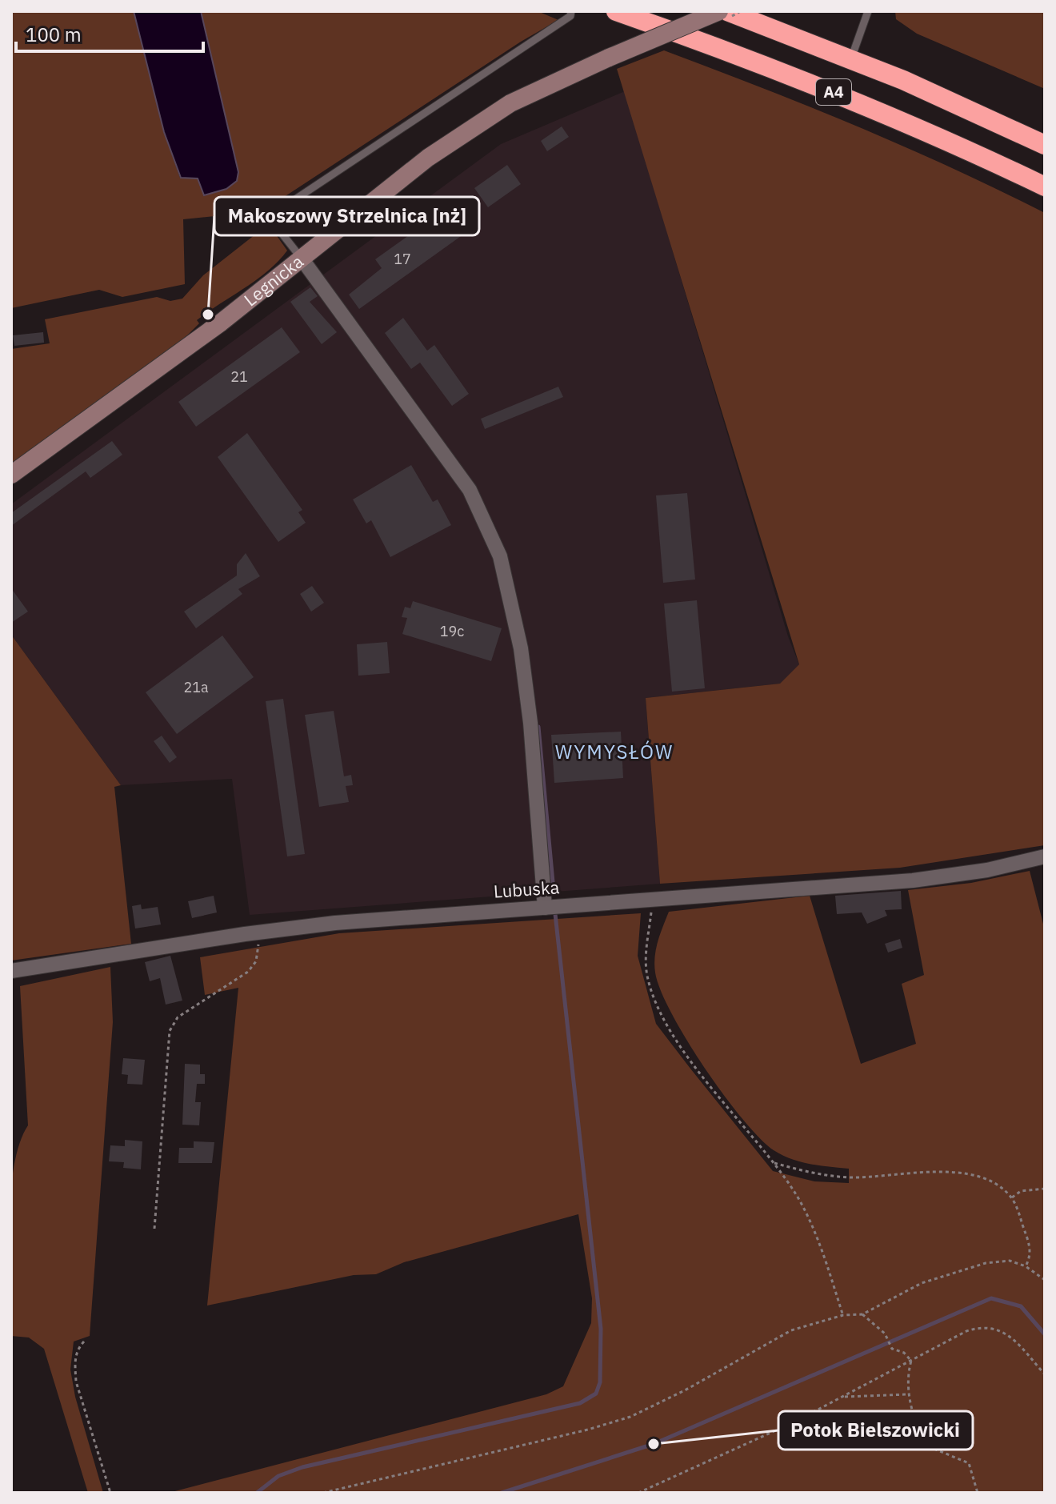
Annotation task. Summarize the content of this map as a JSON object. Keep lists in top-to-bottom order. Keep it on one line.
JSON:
{"streets":{"highway":["A4"],"main road":["Legnicka"],"street":["Lubuska"]},"districts":["WYMYSŁÓW"],"places":["Makoszowy Strzelnica [nż]","Potok Bielszowicki"],"house_numbers":["17","21","19c","21a"],"scale_bar":"100 m"}
